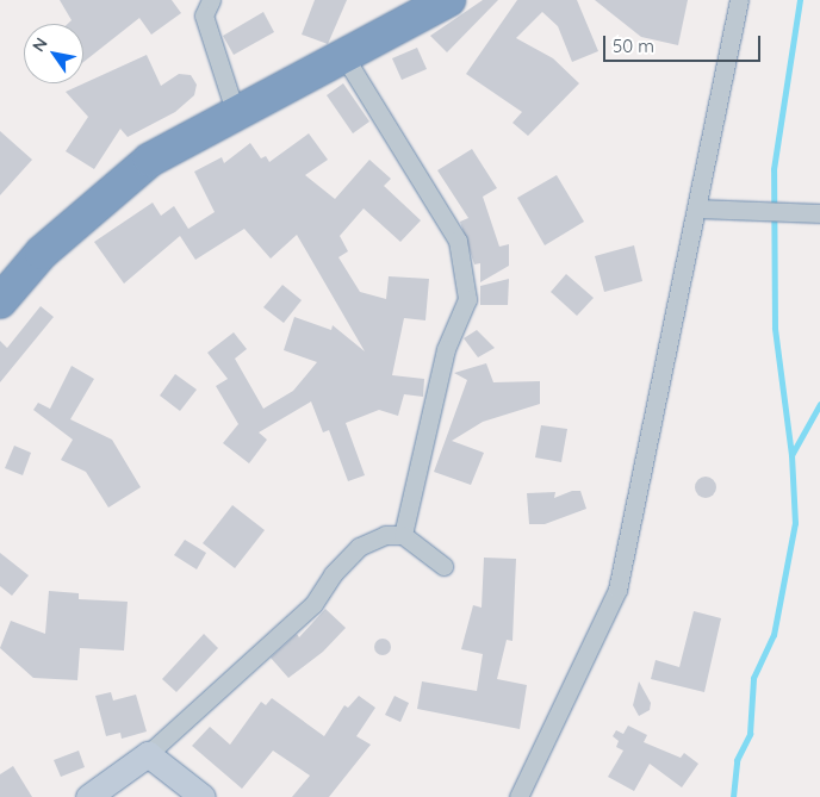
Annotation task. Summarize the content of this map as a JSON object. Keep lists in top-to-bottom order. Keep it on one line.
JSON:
{"scale_bar":"50 m","north":"top left"}
